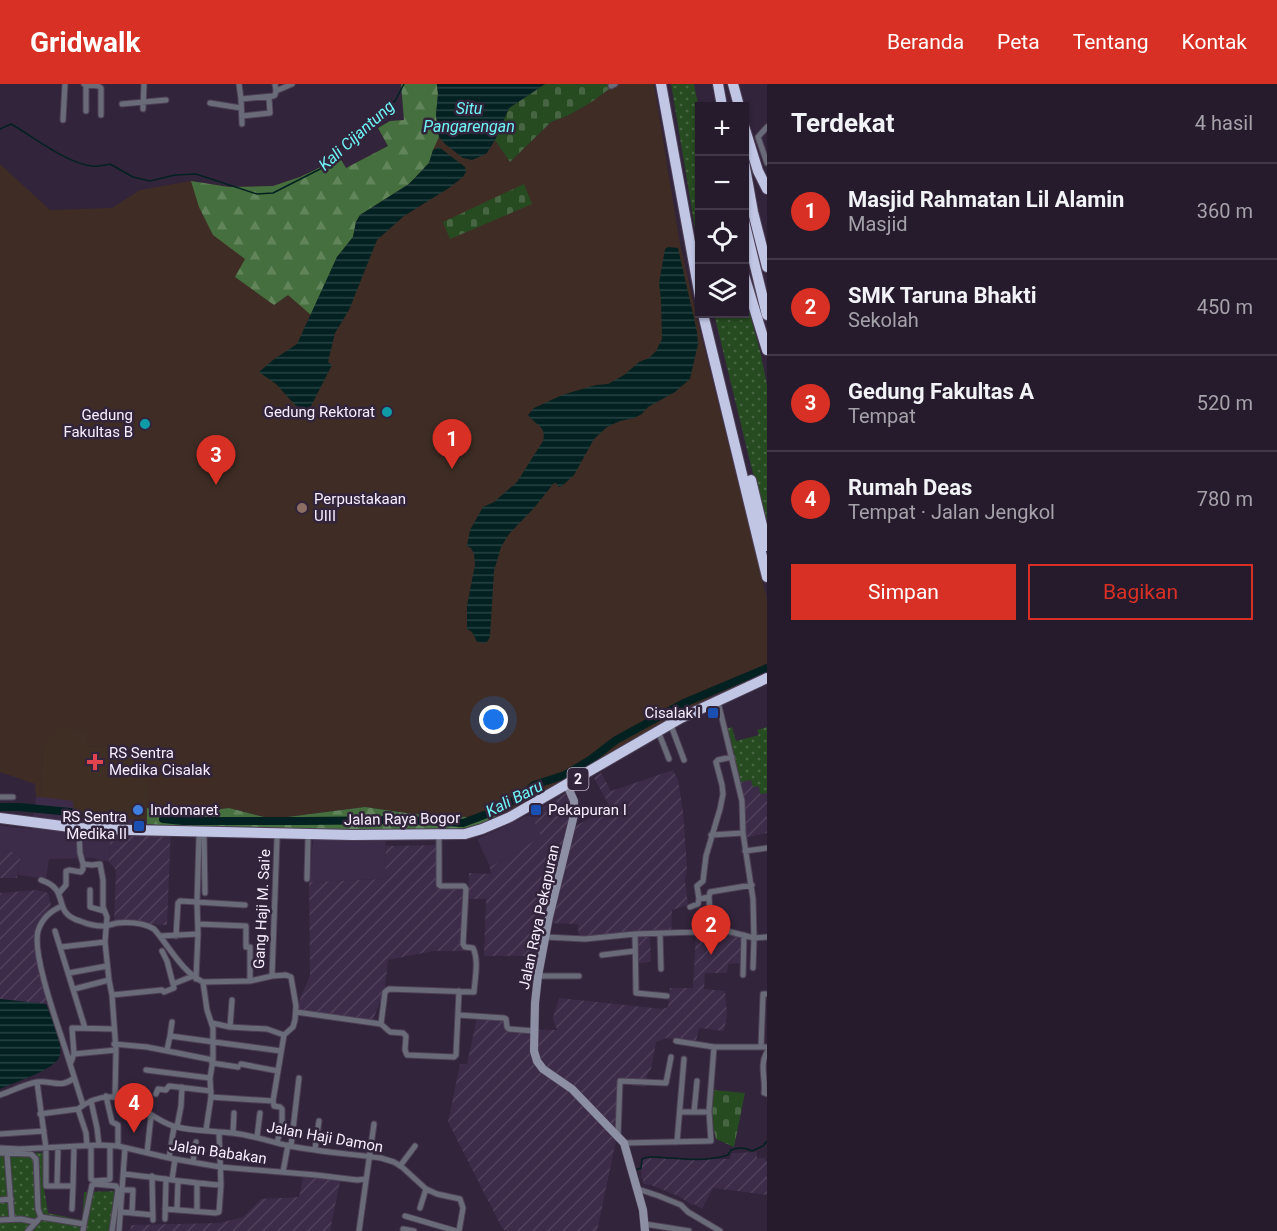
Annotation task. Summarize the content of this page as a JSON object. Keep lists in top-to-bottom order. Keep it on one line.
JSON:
{"streets":{"highway":["2","Jalan Raya Bogor"],"main road":["Jalan Raya Pekapuran"],"street":["Gang Haji M. Sai'e","Jalan Haji Damon","Jalan Babakan"]},"crossings":[["Jalan Raya Bogor","Gang Haji M. Sai'e"],["Jalan Raya Bogor","Jalan Raya Pekapuran"],["Jalan Haji Damon","Jalan Babakan"]],"water":["Situ Pangarengan","Kali Cijantung","Kali Baru"],"places":{"other":["Gedung Rektorat","Gedung Fakultas B","Perpustakaan UIII","Indomaret"],"transit":["Cisalak I","Pekapuran I","RS Sentra Medika II"],"health":["RS Sentra Medika Cisalak"]},"page":{"header":"Gridwalk","nav":["Beranda","Peta","Tentang","Kontak"],"heading":["Terdekat","4 hasil"],"map_buttons":["+","−"],"list":[{"mark":"1","name":"Masjid Rahmatan Lil Alamin","note":"Masjid","value":"360 m"},{"mark":"2","name":"SMK Taruna Bhakti","note":"Sekolah","value":"450 m"},{"mark":"3","name":"Gedung Fakultas A","note":"Tempat","value":"520 m"},{"mark":"4","name":"Rumah Deas","note":"Tempat · Jalan Jengkol","value":"780 m"}],"pins":["1","3","2","4"],"buttons":["Simpan","Bagikan"]}}
